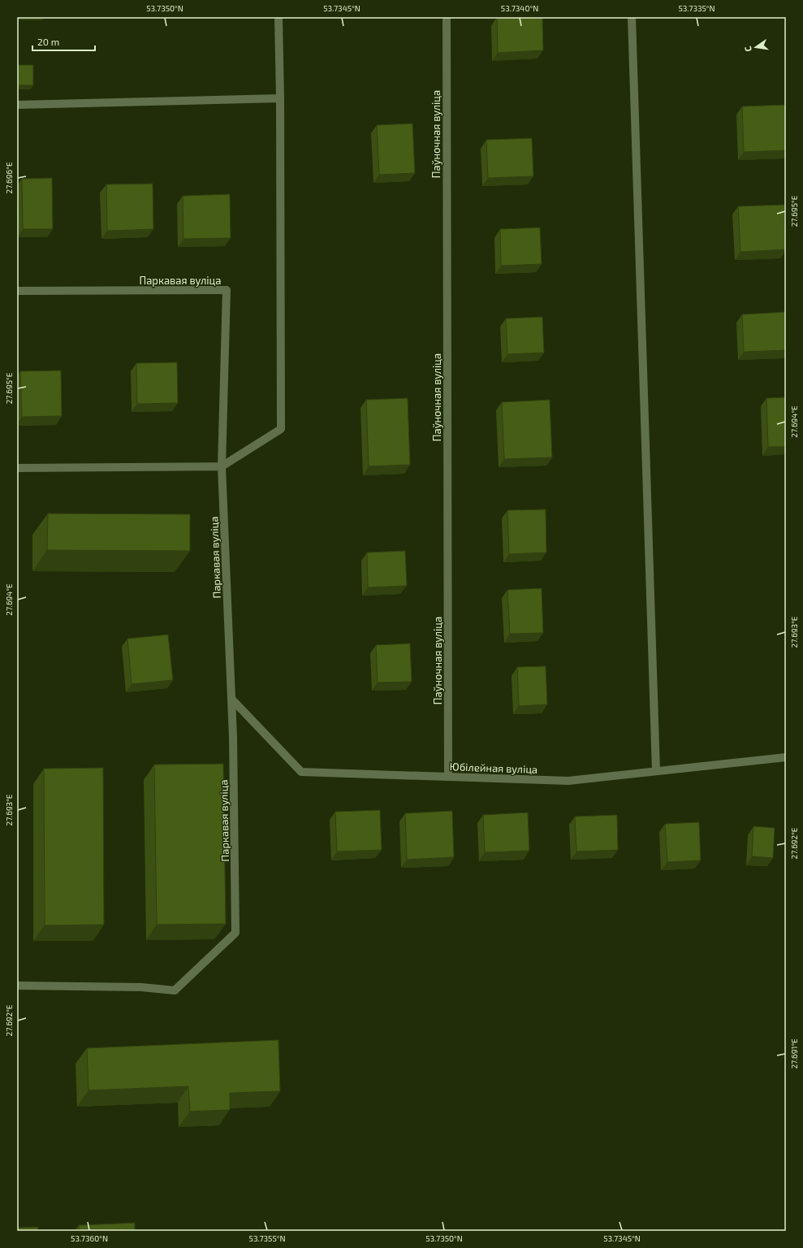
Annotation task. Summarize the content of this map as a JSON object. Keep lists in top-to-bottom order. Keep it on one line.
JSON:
{"streets":{"street":["Паўночная вуліца","Паркавая вуліца","Юбілейная вуліца"]},"crossings":[["Паўночная вуліца","Юбілейная вуліца"],["Паркавая вуліца","Юбілейная вуліца"]],"scale_bar":"20 m","north":"left","coordinates":["53.7350°N","53.7345°N","53.7340°N","53.7335°N","27.696°E","27.695°E","27.694°E","27.693°E","27.692°E","27.691°E","53.7360°N","53.7355°N"]}
